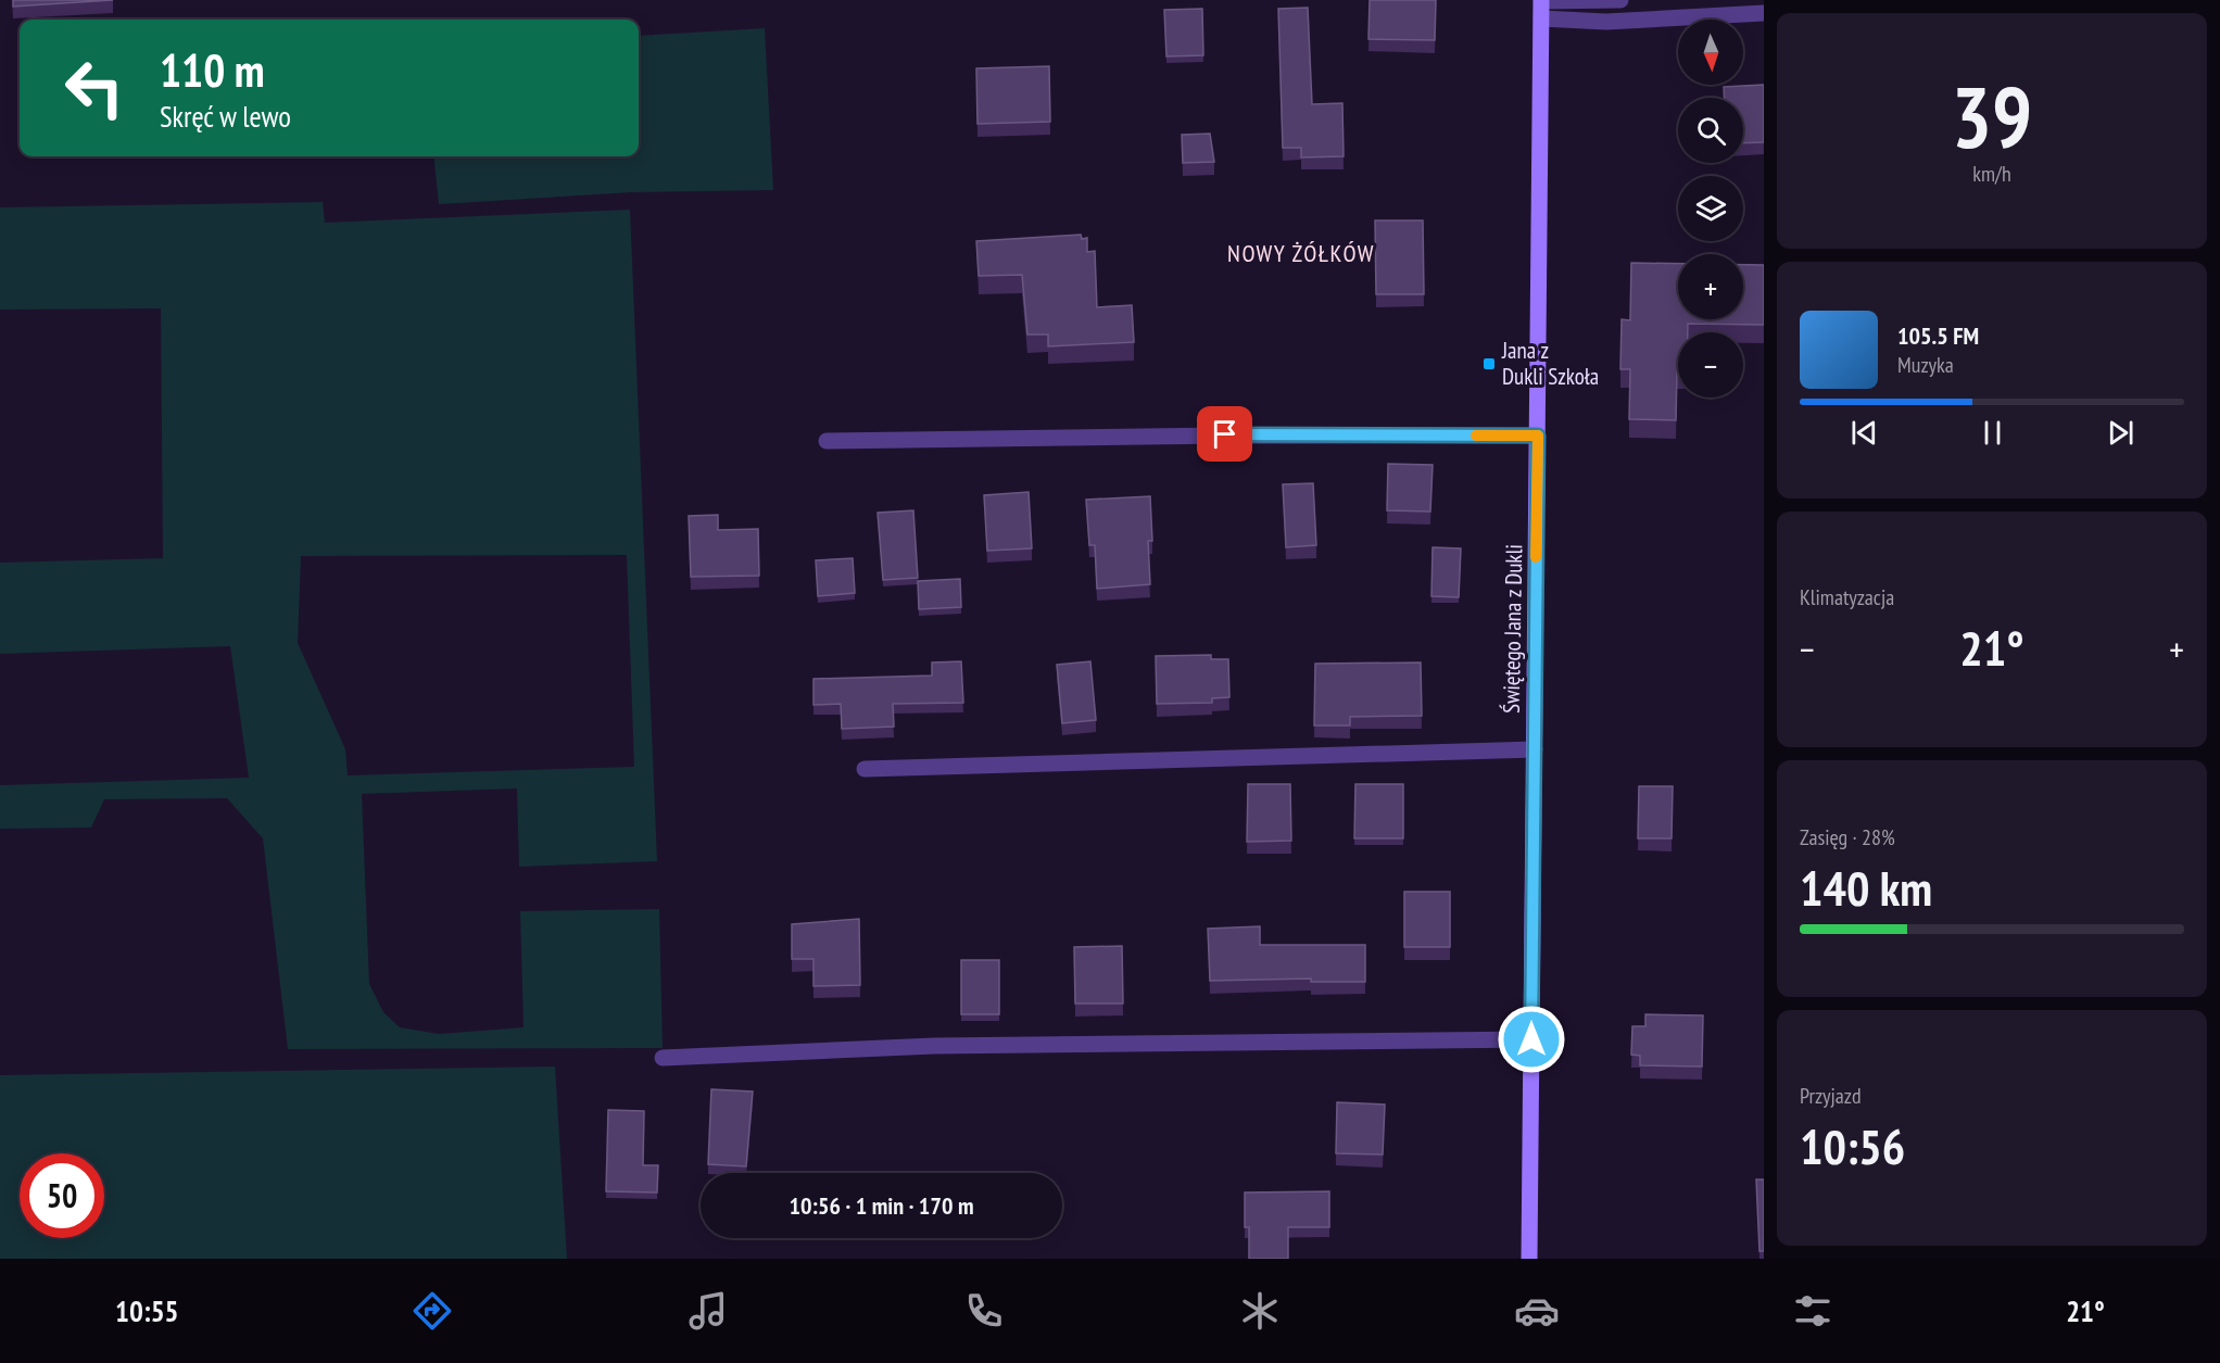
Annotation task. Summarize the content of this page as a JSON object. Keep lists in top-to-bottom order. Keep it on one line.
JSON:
{"streets":{"main road":["Świętego Jana z Dukli"]},"districts":["NOWY ŻÓŁKÓW"],"places":{"transit":["Jana z Dukli Szkoła"]},"north":"bottom","page":{"tile":[["39","km/h"],"Klimatyzacja",["Zasięg · 28%","140 km"],["Przyjazd","10:56"]],"map_buttons":["+","−"],"turn":["110 m","Skręć w lewo"],"song":["105.5 FM","Muzyka"],"heat":["−","21°","+"],"limit":"50","trip":"10:56 · 1 min · 170 m","tabs":["10:55","21°"]}}
